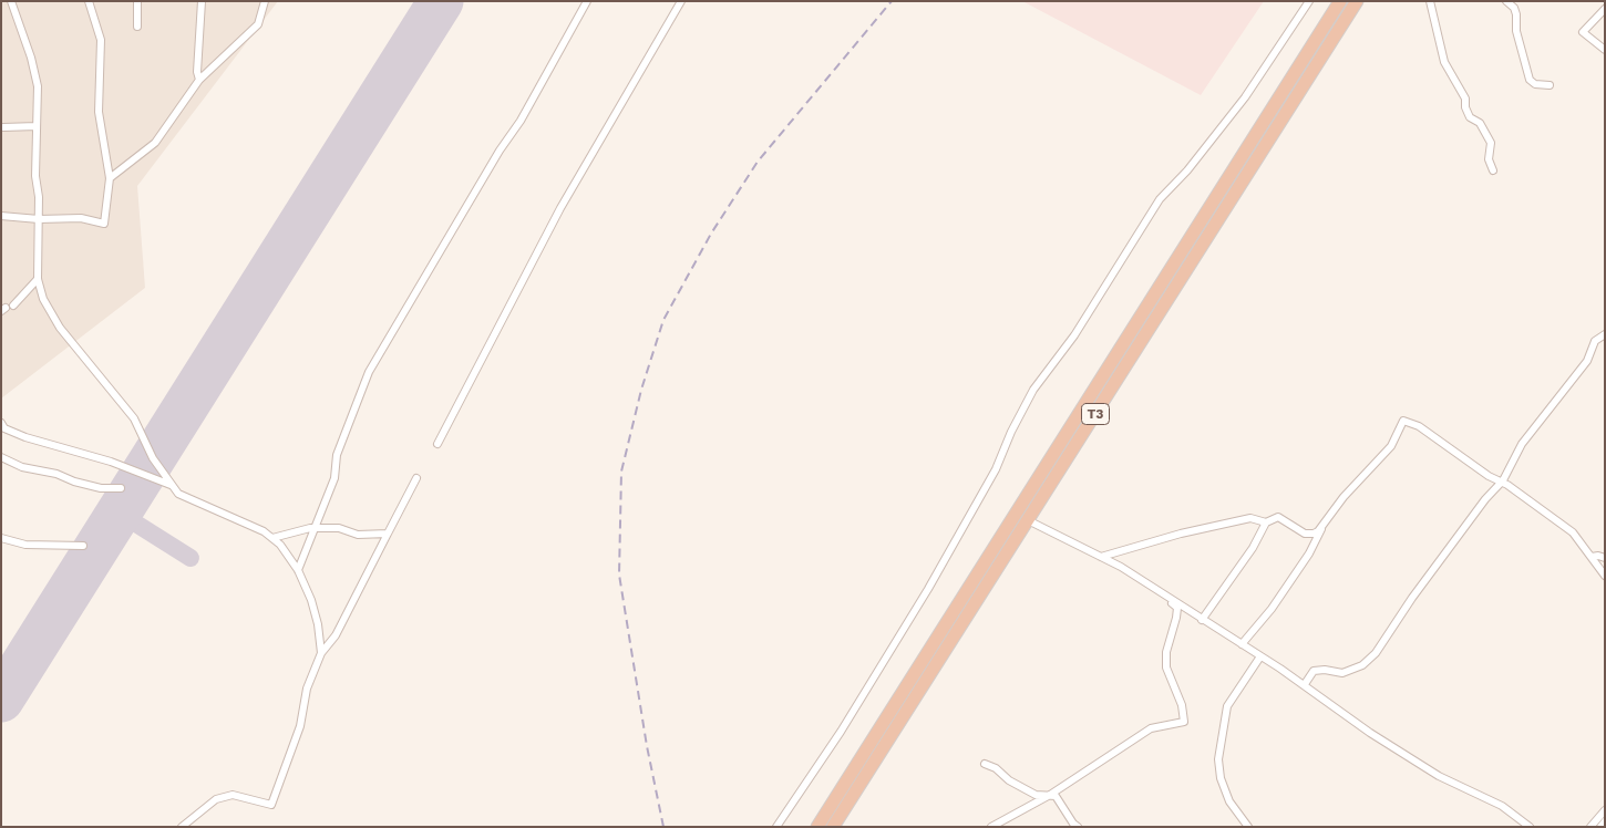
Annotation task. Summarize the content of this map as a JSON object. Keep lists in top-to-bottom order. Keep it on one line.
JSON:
{"streets":{"highway":["T3"]}}
